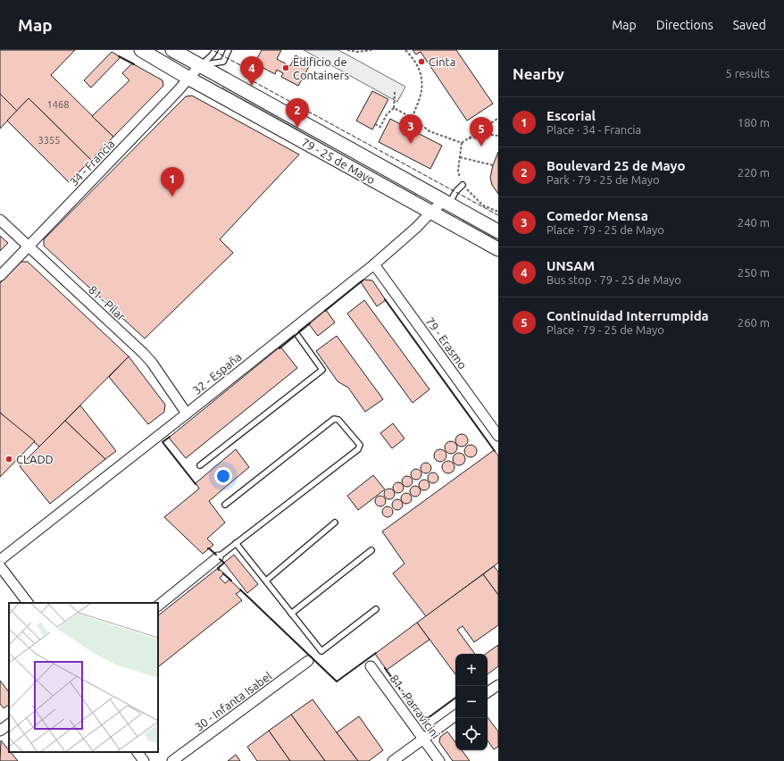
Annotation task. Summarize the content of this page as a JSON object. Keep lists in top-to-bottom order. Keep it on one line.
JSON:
{"streets":{"main road":["79 - 25 de Mayo"],"street":["34 - Francia","81 - Pilar","79 - Erasmo","32 - España","30 - Infanta Isabel","81 - Parravicini"]},"crossings":[["79 - 25 de Mayo","34 - Francia"],["79 - 25 de Mayo","32 - España"],["34 - Francia","81 - Pilar"],["81 - Pilar","32 - España"],["79 - Erasmo","32 - España"]],"places":["Cinta","Edificio de Containers","CLADD"],"house_numbers":["1468","3355"],"page":{"header":"Map","nav":["Map","Directions","Saved"],"heading":["Nearby","5 results"],"pins":["4","2","3","5","1"],"list":[{"mark":"1","name":"Escorial","note":"Place · 34 - Francia","value":"180 m"},{"mark":"2","name":"Boulevard 25 de Mayo","note":"Park · 79 - 25 de Mayo","value":"220 m"},{"mark":"3","name":"Comedor Mensa","note":"Place · 79 - 25 de Mayo","value":"240 m"},{"mark":"4","name":"UNSAM","note":"Bus stop · 79 - 25 de Mayo","value":"250 m"},{"mark":"5","name":"Continuidad Interrumpida","note":"Place · 79 - 25 de Mayo","value":"260 m"}],"map_buttons":["+","−"]}}
